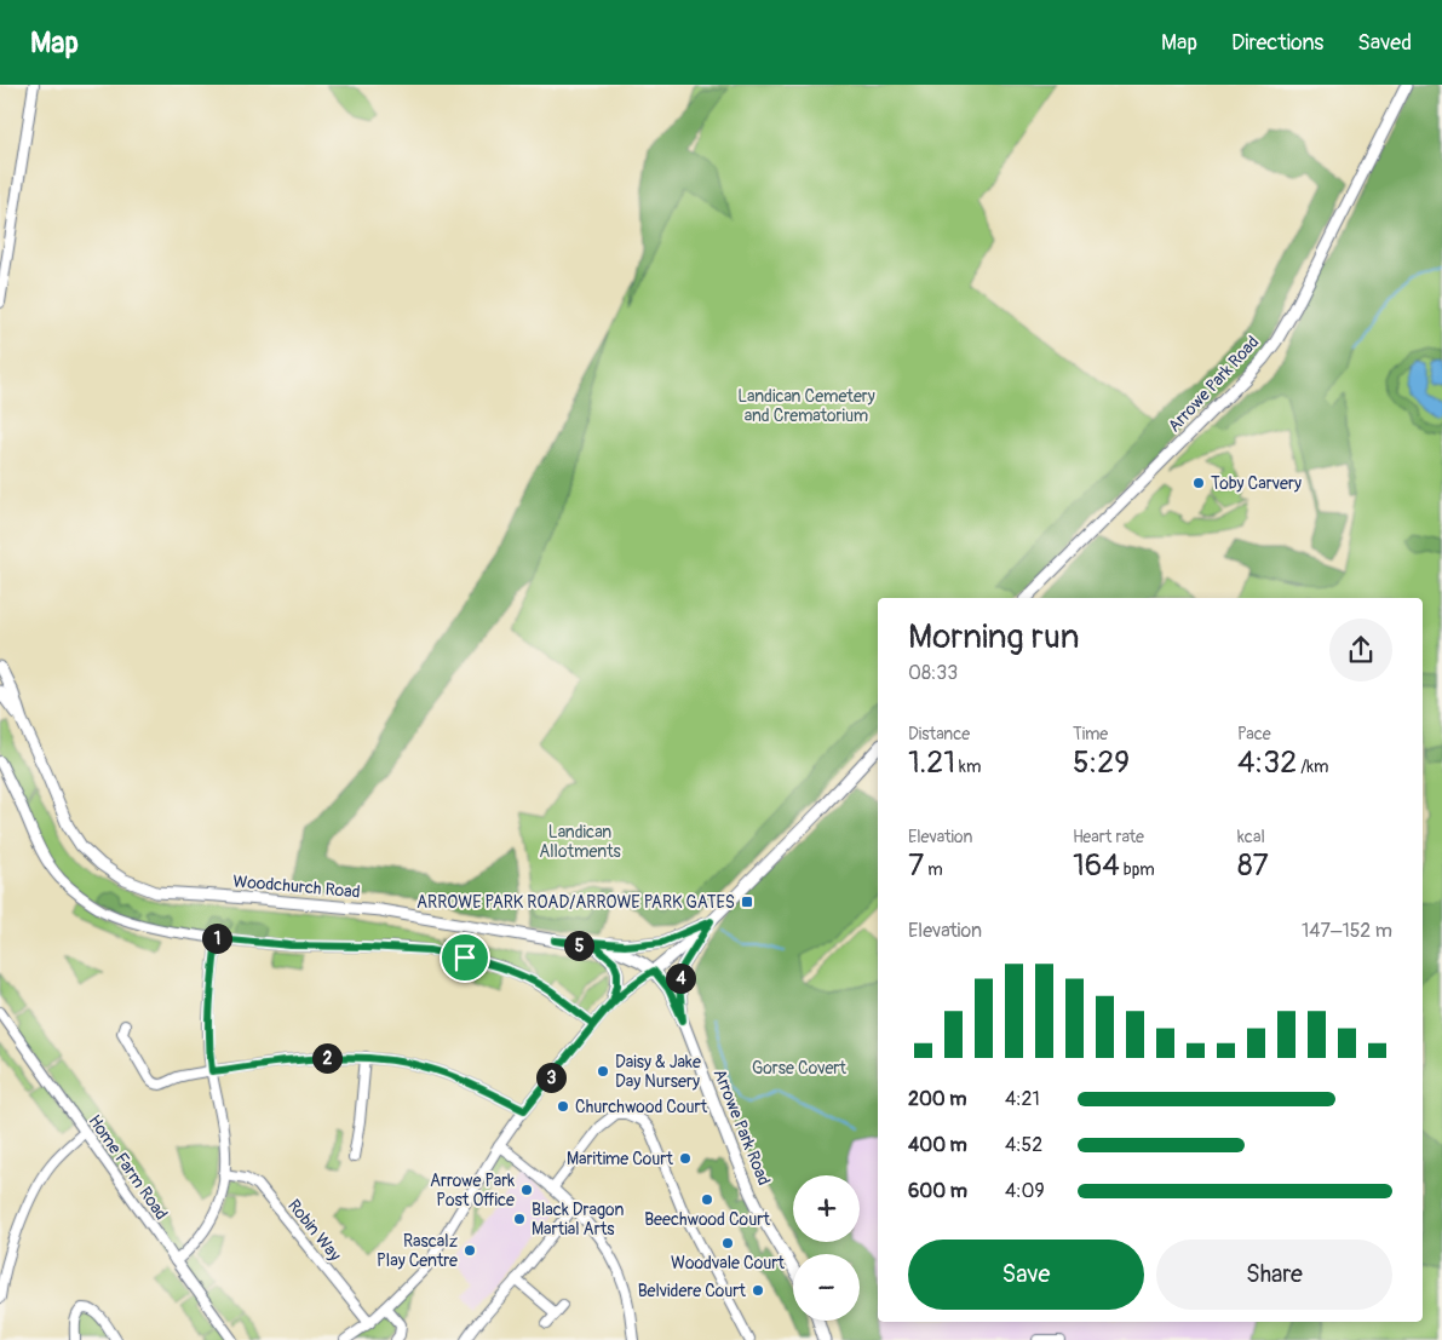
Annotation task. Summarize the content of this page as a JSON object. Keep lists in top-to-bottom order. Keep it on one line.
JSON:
{"streets":{"main road":["Arrowe Park Road","Woodchurch Road"],"street":["Home Farm Road","Robin Way"]},"crossings":[["Arrowe Park Road","Woodchurch Road"]],"parks":["Landican Cemetery and Crematorium","Landican Allotments","Gorse Covert"],"places":{"other":["Toby Carvery","Daisy & Jake Day Nursery","Churchwood Court","Maritime Court","Arrowe Park Post Office","Beechwood Court","Black Dragon Martial Arts","Woodvale Court","Rascalz Play Centre","Belvidere Court"],"transit":["ARROWE PARK ROAD/ARROWE PARK GATES"]},"page":{"header":"Map","nav":["Map","Directions","Saved"],"heading":["Morning run","08:33"],"stats":[["Distance","1.21 km"],["Time","5:29"],["Pace","4:32 /km"],["Elevation","7 m"],["Heart rate","164 bpm"],["kcal","87"]],"chart":["Elevation","147–152 m"],"pins":["1","5","4","2","3"],"list":[{"name":"200 m","note":"4:21"},{"name":"400 m","note":"4:52"},{"name":"600 m","note":"4:09"}],"map_buttons":["+","−"],"buttons":["Save","Share"]}}
